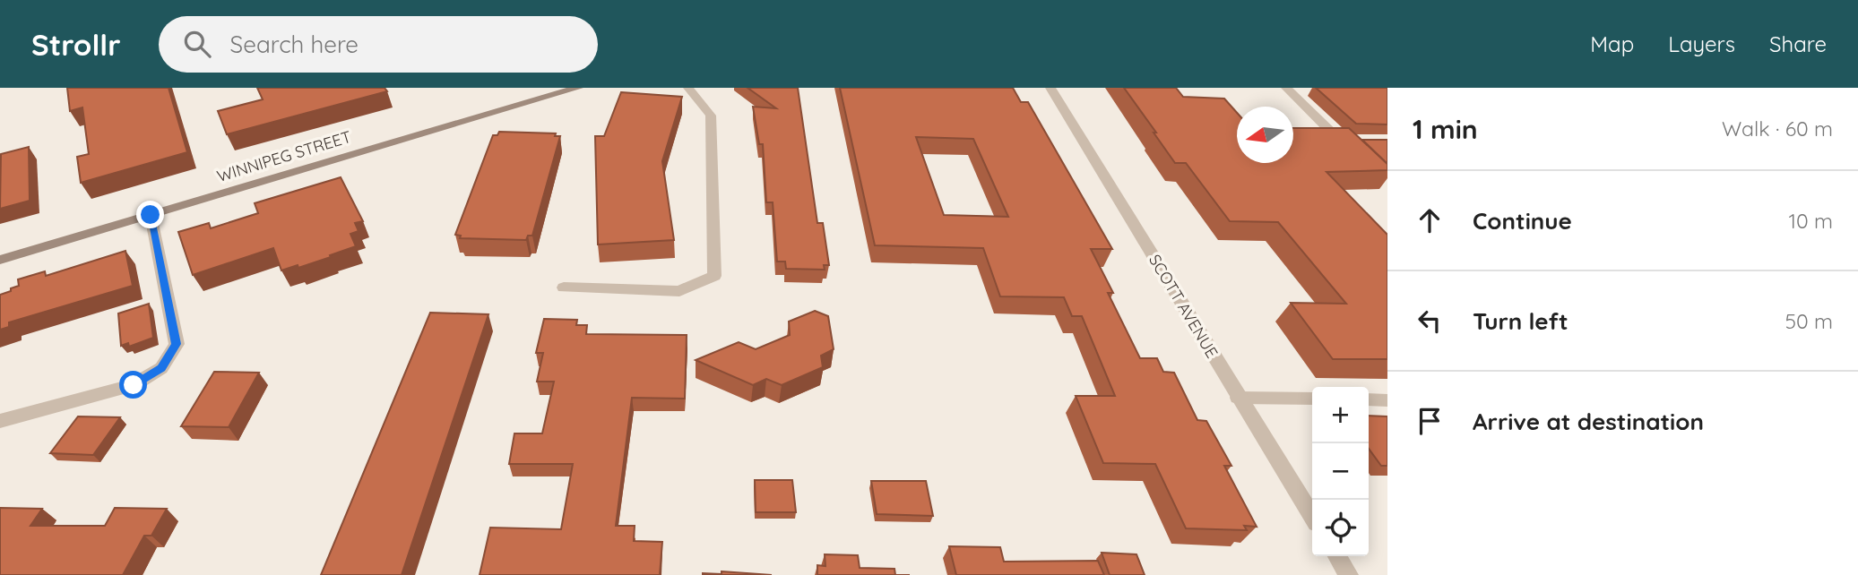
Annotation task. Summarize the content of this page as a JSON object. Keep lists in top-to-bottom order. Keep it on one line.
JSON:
{"streets":{"main road":["WINNIPEG STREET"],"street":["SCOTT AVENUE"]},"north":"left","page":{"header":"Strollr","search":"Search here","nav":["Map","Layers","Share"],"heading":["1 min","Walk · 60 m"],"list":[["Continue","10 m"],["Turn left","50 m"],"Arrive at destination"],"map_buttons":["+","−"]}}
